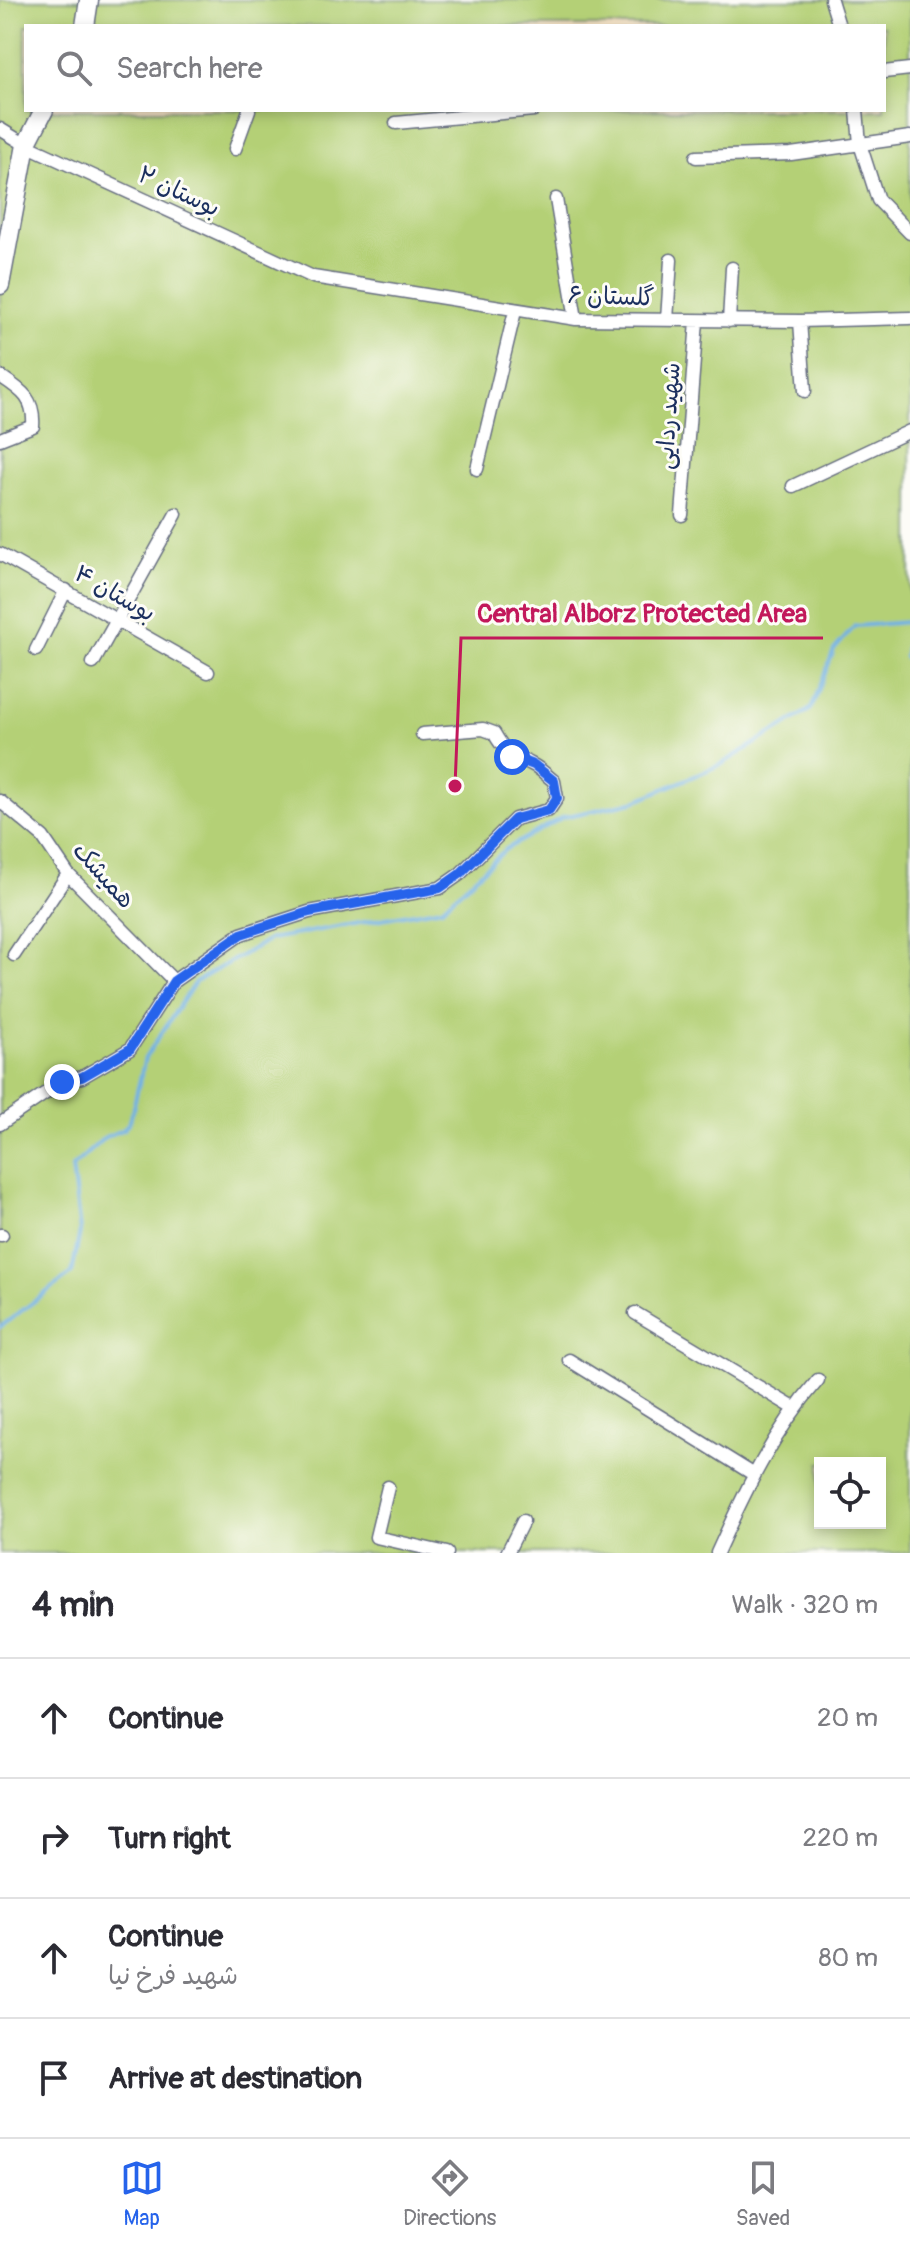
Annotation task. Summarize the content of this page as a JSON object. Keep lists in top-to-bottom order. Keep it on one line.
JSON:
{"streets":{"street":["بوستان ۲","گلستان ۶","شهید ردایی","بوستان ۴","همیشک"]},"crossings":[["بوستان ۲","گلستان ۶"],["گلستان ۶","شهید ردایی"]],"places":["Central Alborz Protected Area"],"page":{"search":"Search here","heading":["4 min","Walk · 320 m"],"list":[["Continue","20 m"],["Turn right","220 m"],["Continue","شهید فرخ نیا","80 m"],"Arrive at destination"],"nav":["Map","Directions","Saved"]}}
